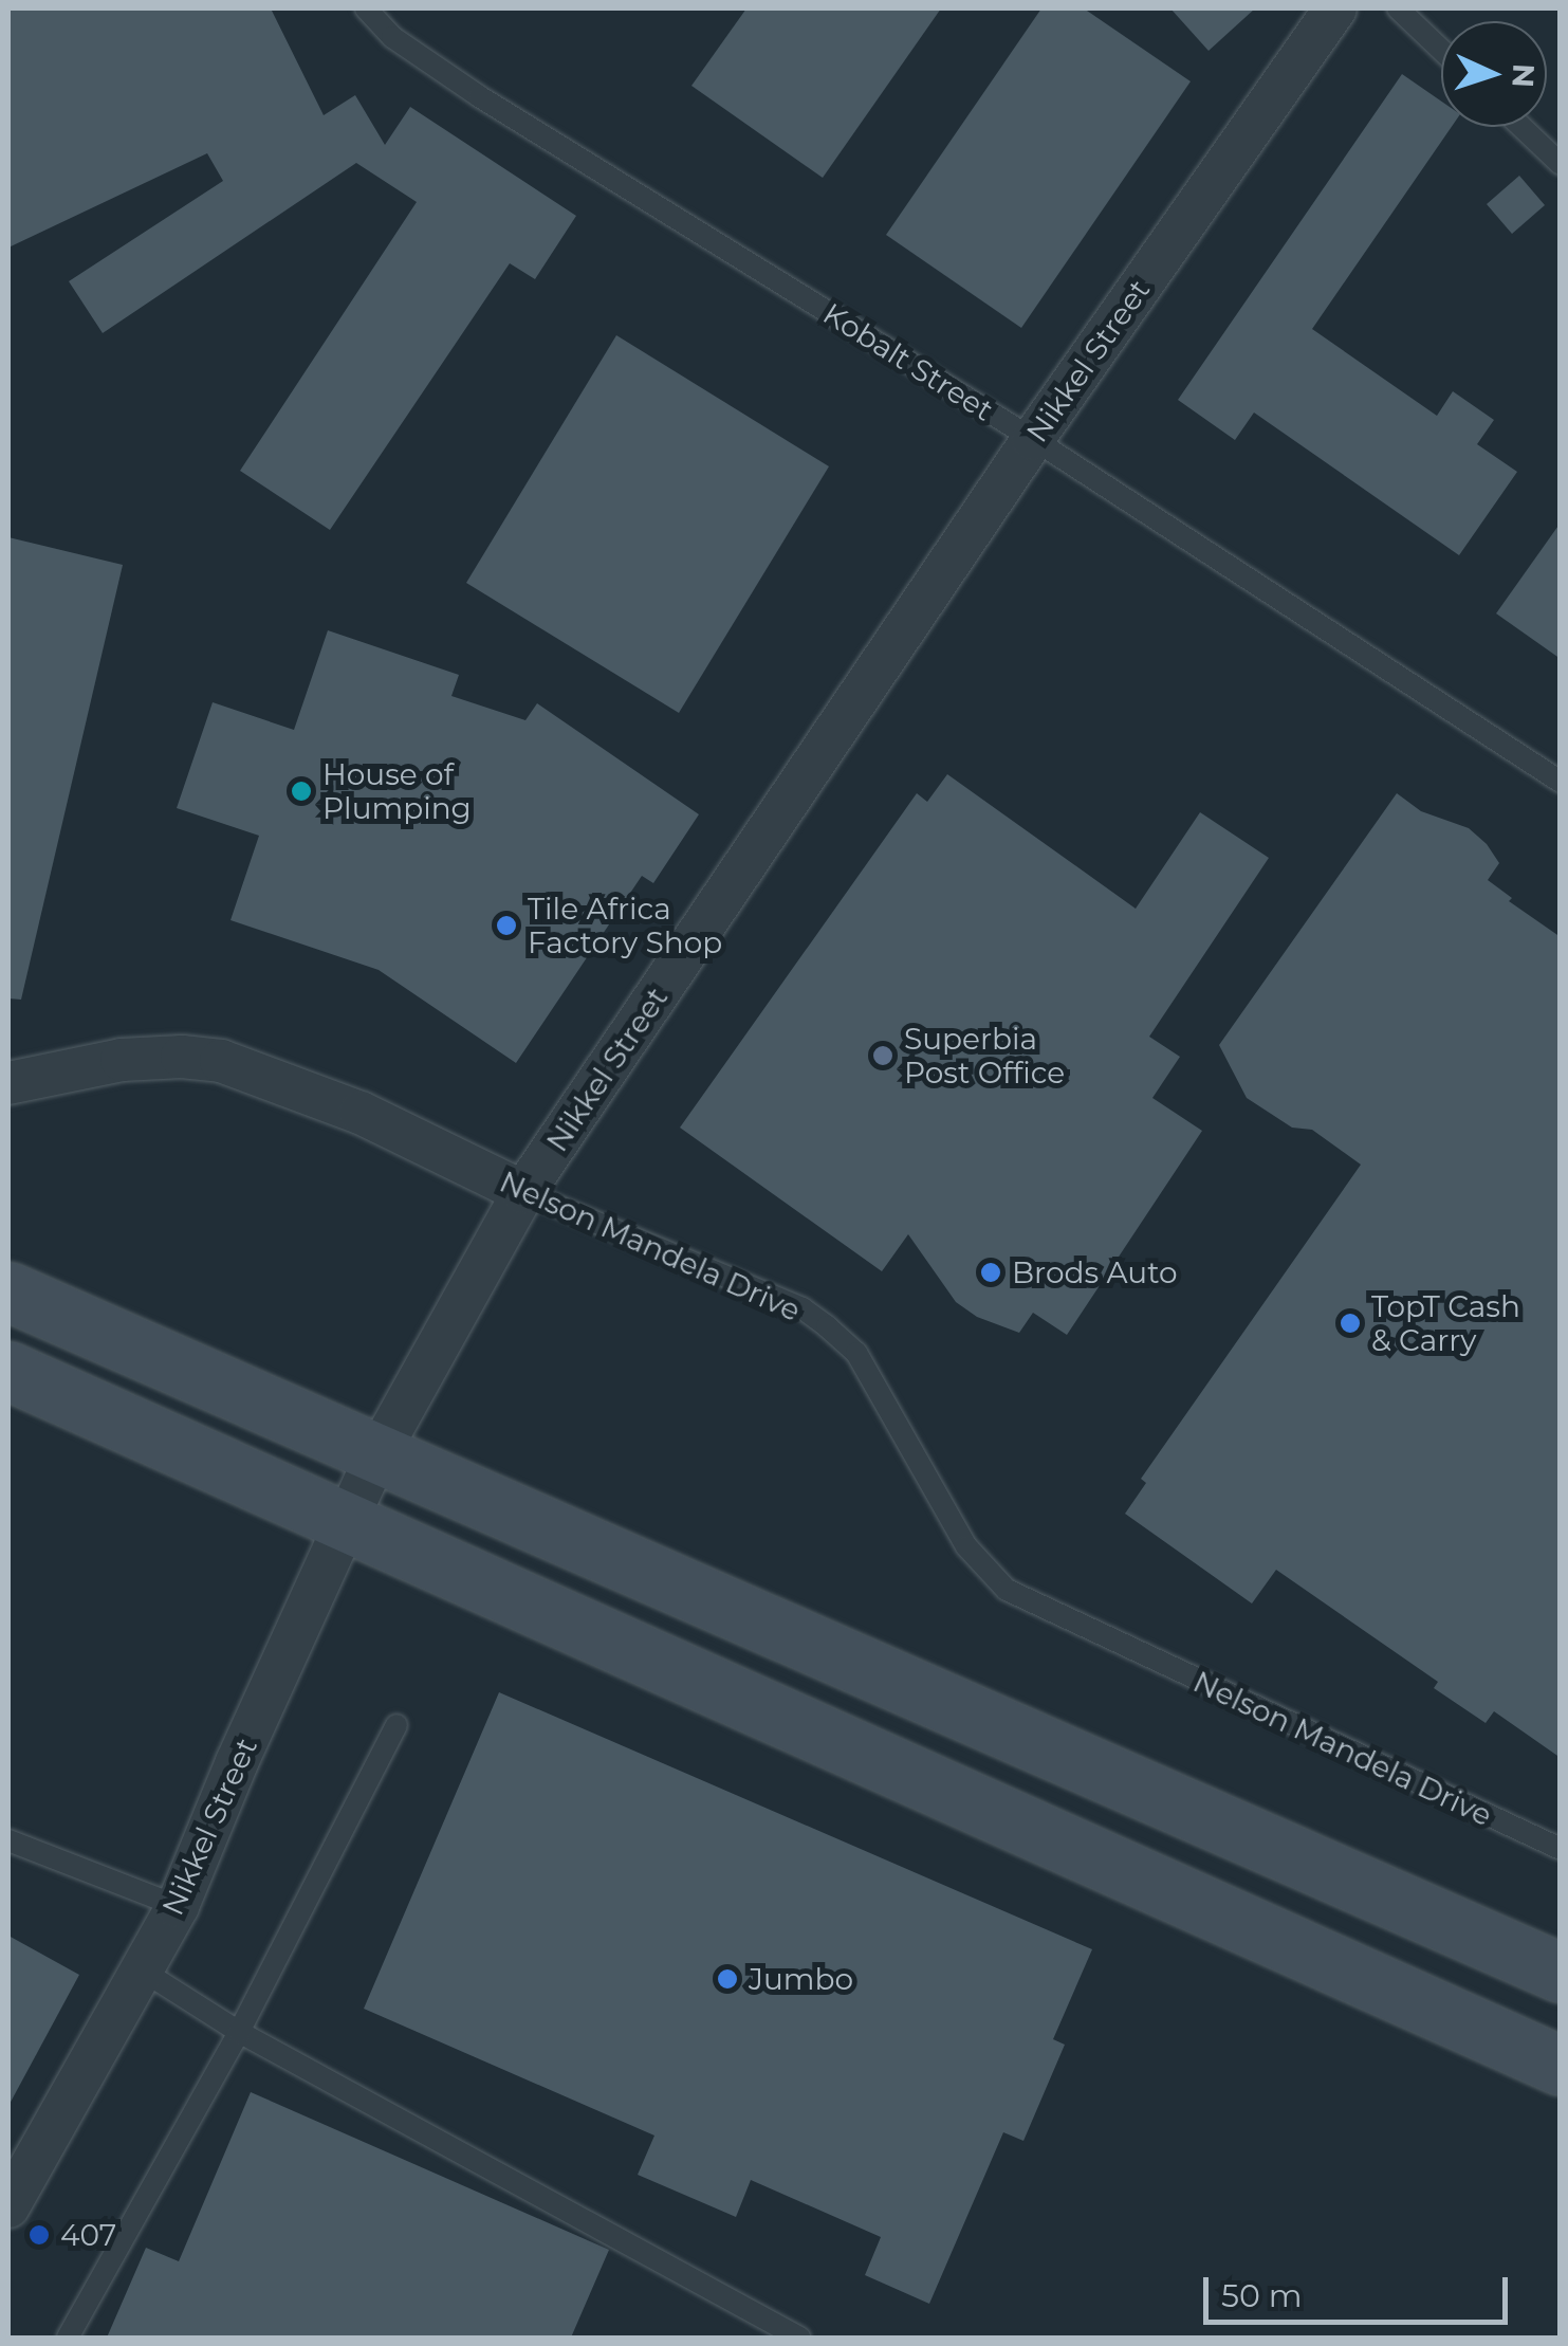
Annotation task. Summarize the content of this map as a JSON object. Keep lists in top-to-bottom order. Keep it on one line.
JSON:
{"streets":{"street":["Nikkel Street","Nelson Mandela Drive"],"lane":["Kobalt Street"]},"crossings":[["Nikkel Street","Kobalt Street"],["Nikkel Street","Nelson Mandela Drive"]],"places":["House of Plumping","Tile Africa Factory Shop","Superbia Post Office","Brods Auto","TopT Cash & Carry","Jumbo","407"],"scale_bar":"50 m","north":"right"}
